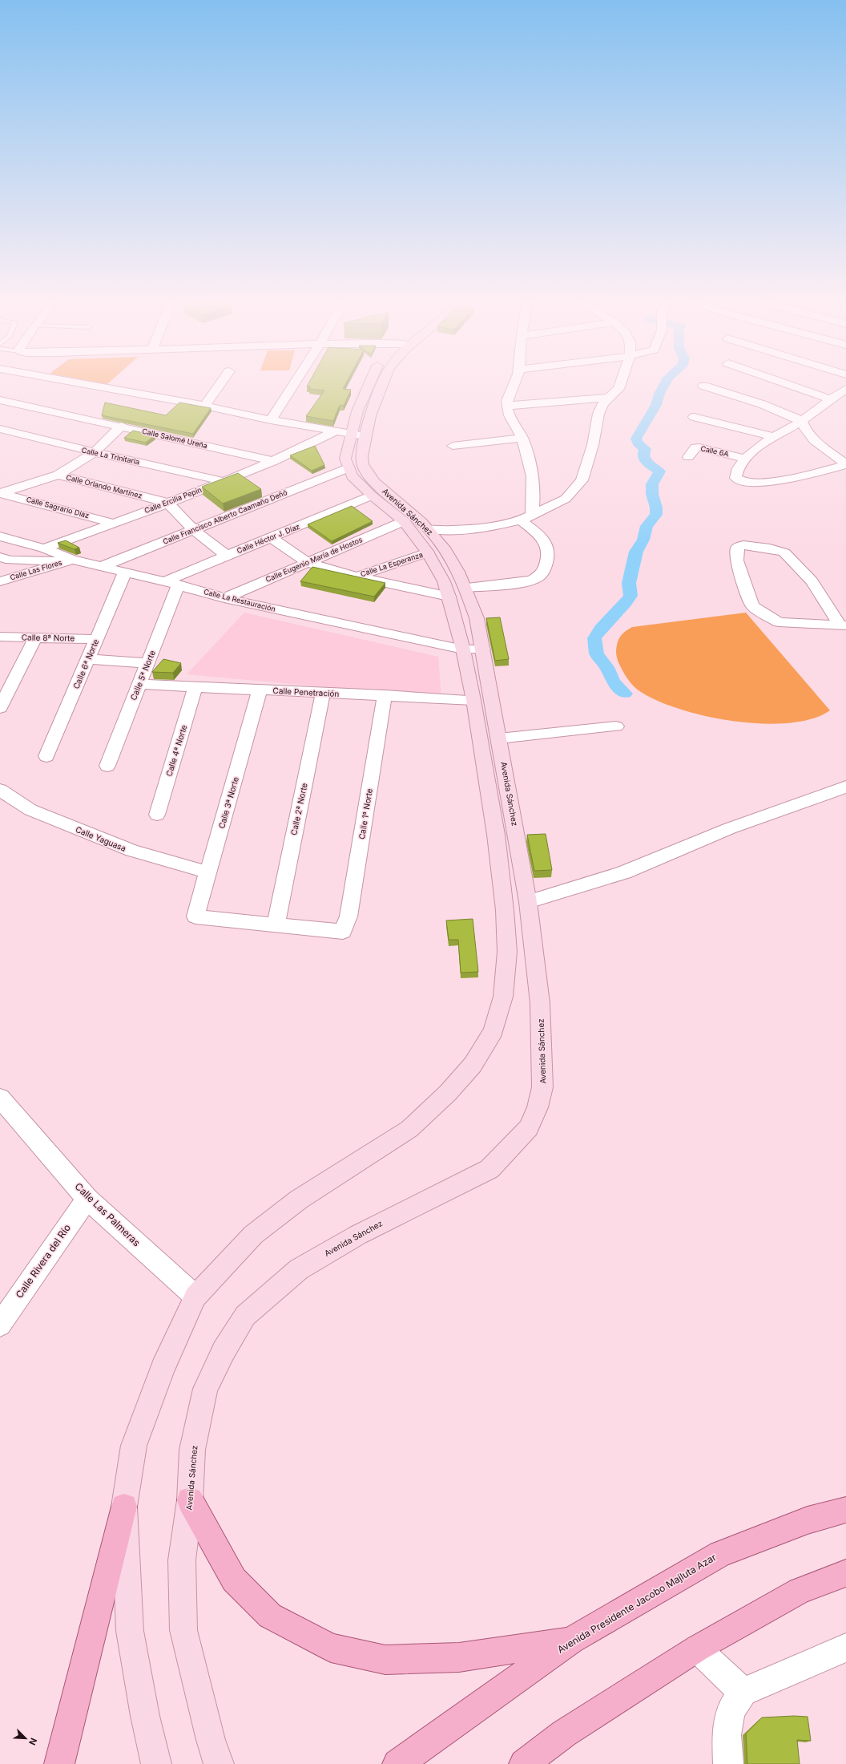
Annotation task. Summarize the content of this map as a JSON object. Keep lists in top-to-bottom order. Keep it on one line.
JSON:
{"streets":{"main road":["Avenida Presidente Jacobo Majluta Azar"],"street":["Calle Salomé Ureña","Calle 6A","Calle La Trinitaria","Calle Orlando Martínez","Calle Ercilia Pepín","Calle Sagrario Díaz","Avenida Sánchez","Calle Francisco Alberto Caamaño Deñó","Calle Héctor J. Díaz","Calle Eugenio María de Hostos","Calle La Esperanza","Calle Las Flores","Calle La Restauración","Calle 8ª Norte","Calle 6ª Norte","Calle 5ª Norte","Calle Penetración","Calle 4ª Norte","Calle 3ª Norte","Calle 2ª Norte","Calle 1ª Norte","Calle Yaguasa","Calle Las Palmeras","Calle Rivera del Río"]},"crossings":[["Calle Salomé Ureña","Calle Ercilia Pepín"],["Calle La Trinitaria","Calle Ercilia Pepín"],["Calle Orlando Martínez","Calle Ercilia Pepín"],["Calle Ercilia Pepín","Calle Sagrario Díaz"],["Calle Ercilia Pepín","Avenida Sánchez"],["Calle Ercilia Pepín","Calle La Restauración"],["Avenida Sánchez","Calle Francisco Alberto Caamaño Deñó"],["Avenida Sánchez","Calle Héctor J. Díaz"],["Avenida Sánchez","Calle Eugenio María de Hostos"],["Avenida Sánchez","Calle La Esperanza"],["Avenida Sánchez","Calle La Restauración"],["Avenida Sánchez","Calle Penetración"],["Avenida Sánchez","Calle Las Palmeras"],["Calle Francisco Alberto Caamaño Deñó","Calle La Restauración"],["Calle Héctor J. Díaz","Calle La Restauración"],["Calle Héctor J. Díaz","Calle 5ª Norte"],["Calle Eugenio María de Hostos","Calle La Restauración"],["Calle Las Flores","Calle La Restauración"],["Calle La Restauración","Calle 6ª Norte"],["Calle La Restauración","Calle 5ª Norte"],["Calle 8ª Norte","Calle 6ª Norte"],["Calle 5ª Norte","Calle Penetración"],["Calle Penetración","Calle 4ª Norte"],["Calle Penetración","Calle 3ª Norte"],["Calle Penetración","Calle 2ª Norte"],["Calle Penetración","Calle 1ª Norte"],["Calle 3ª Norte","Calle 2ª Norte"],["Calle 3ª Norte","Calle 1ª Norte"],["Calle 3ª Norte","Calle Yaguasa"],["Calle 2ª Norte","Calle 1ª Norte"],["Calle Las Palmeras","Calle Rivera del Río"]],"north":"bottom right"}
